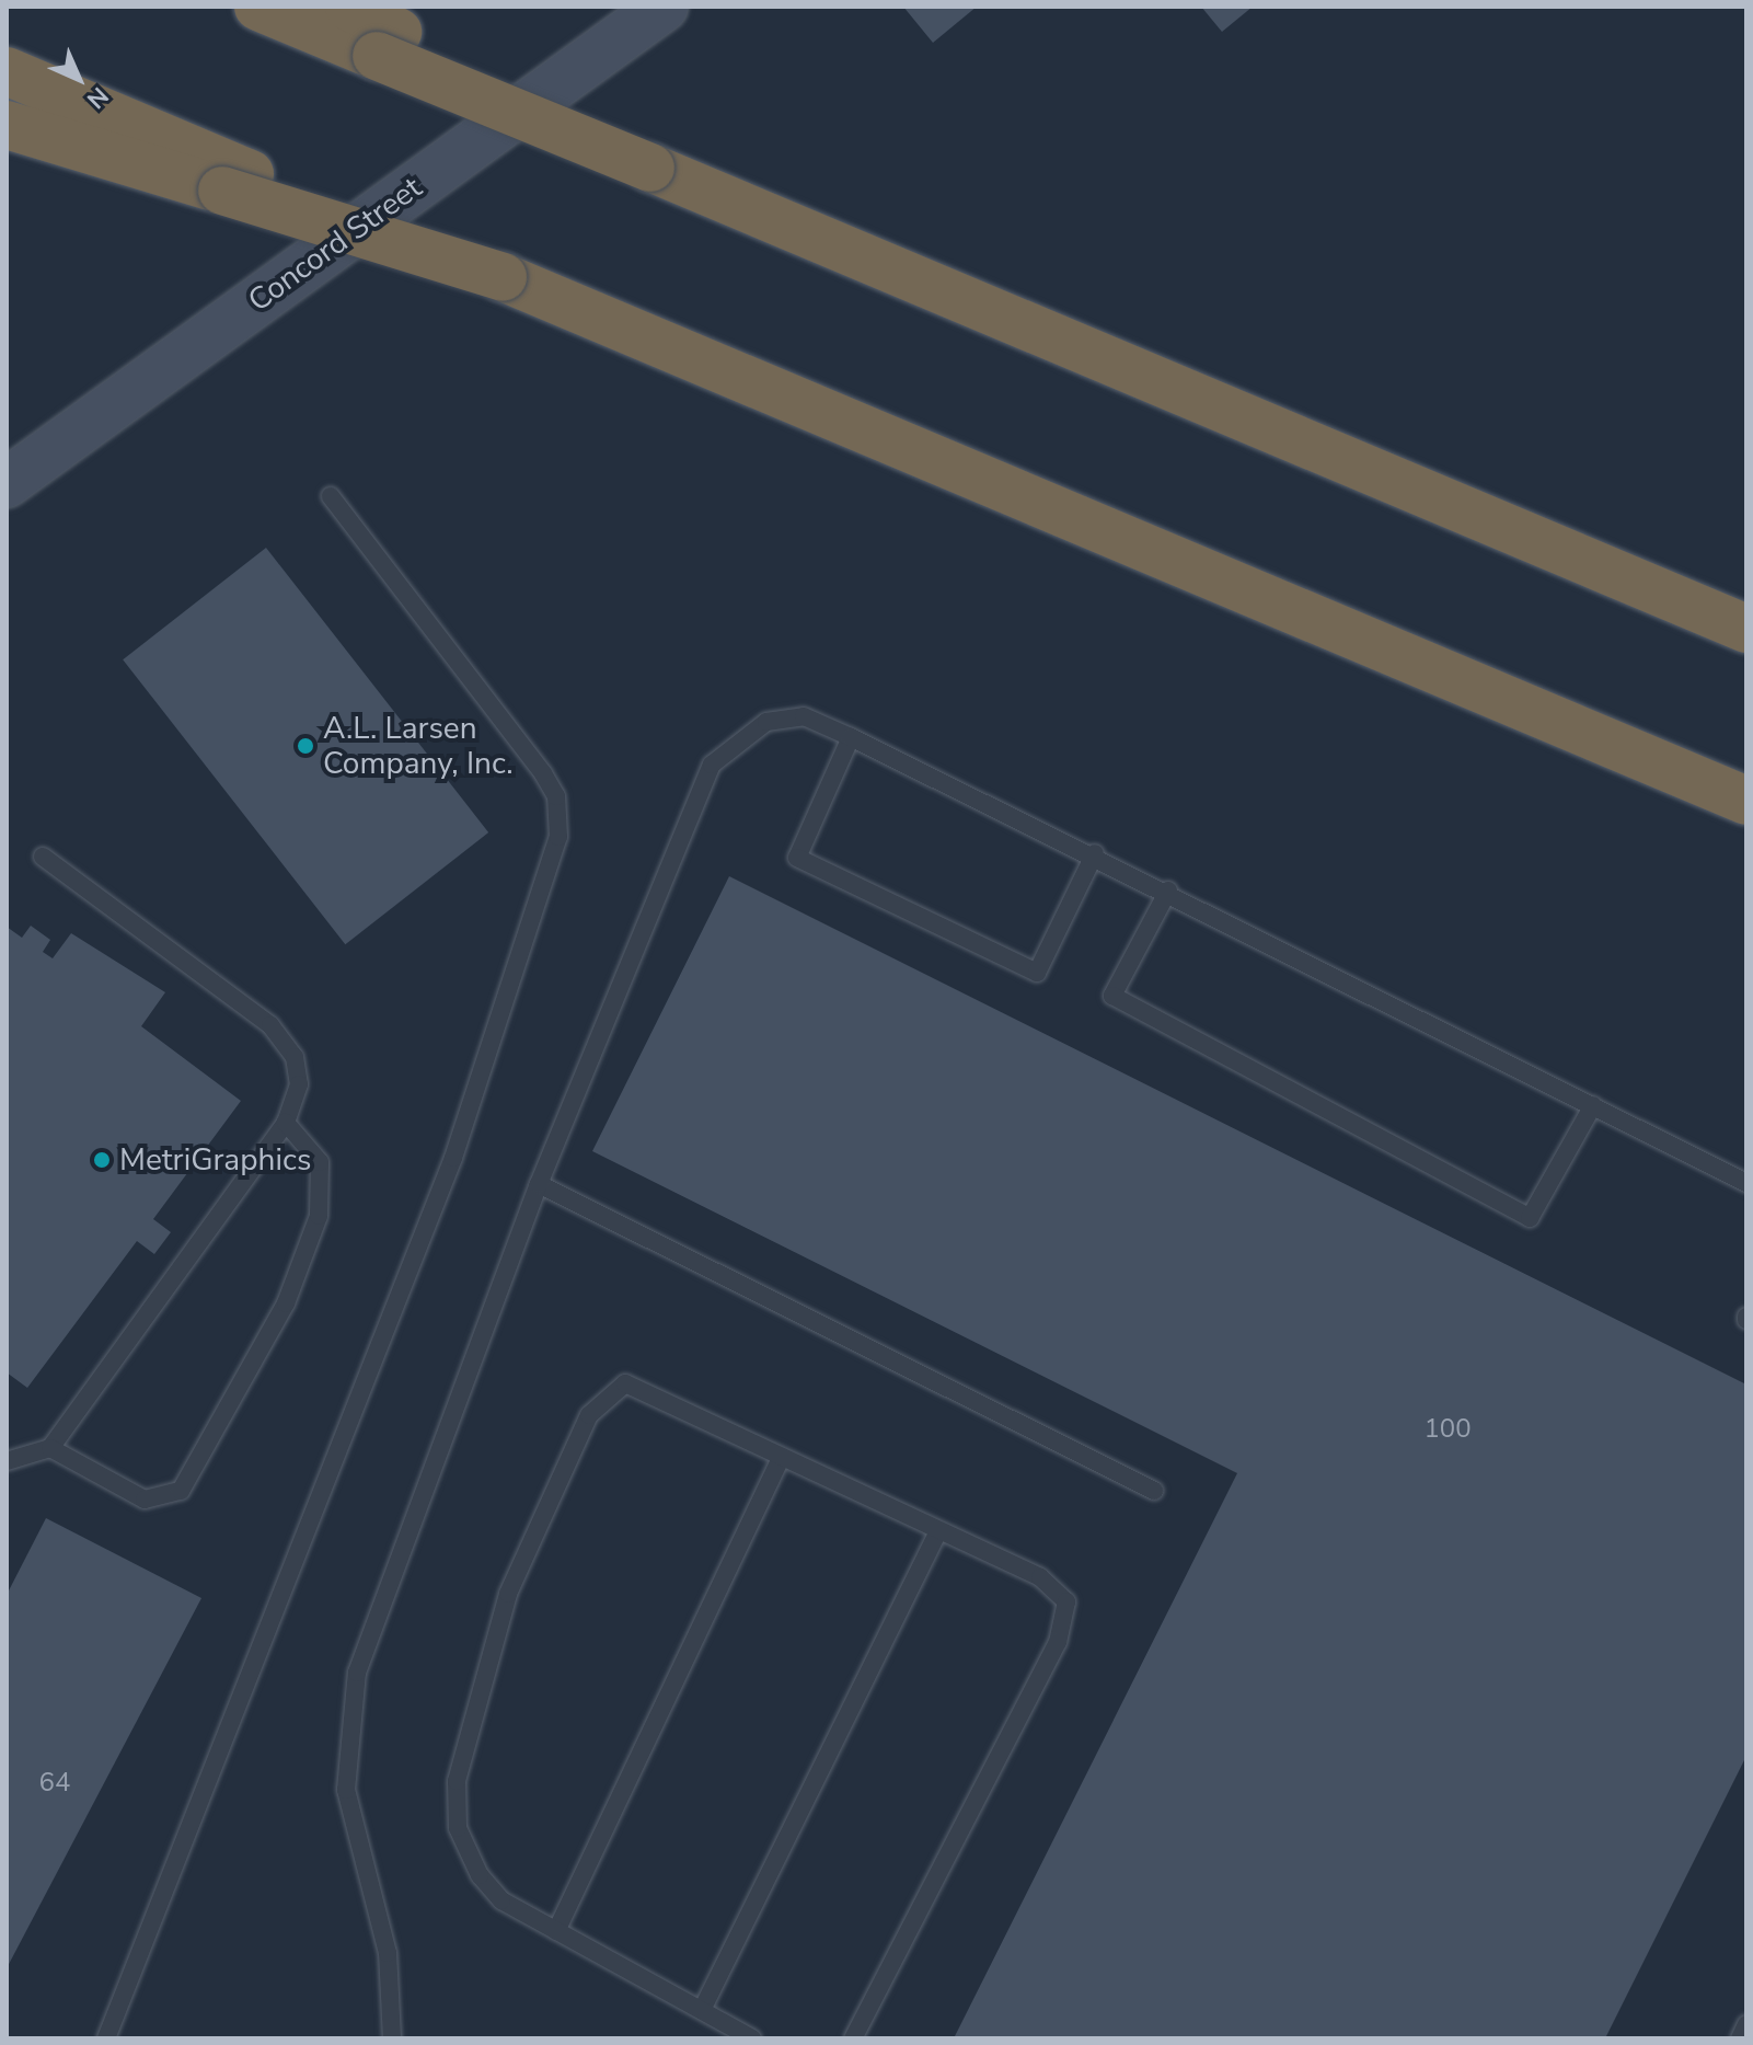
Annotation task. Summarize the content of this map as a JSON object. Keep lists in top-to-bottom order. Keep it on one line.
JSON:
{"streets":{"street":["Concord Street"]},"places":["A.L. Larsen Company, Inc.","MetriGraphics"],"house_numbers":["100","64"],"north":"bottom right"}
